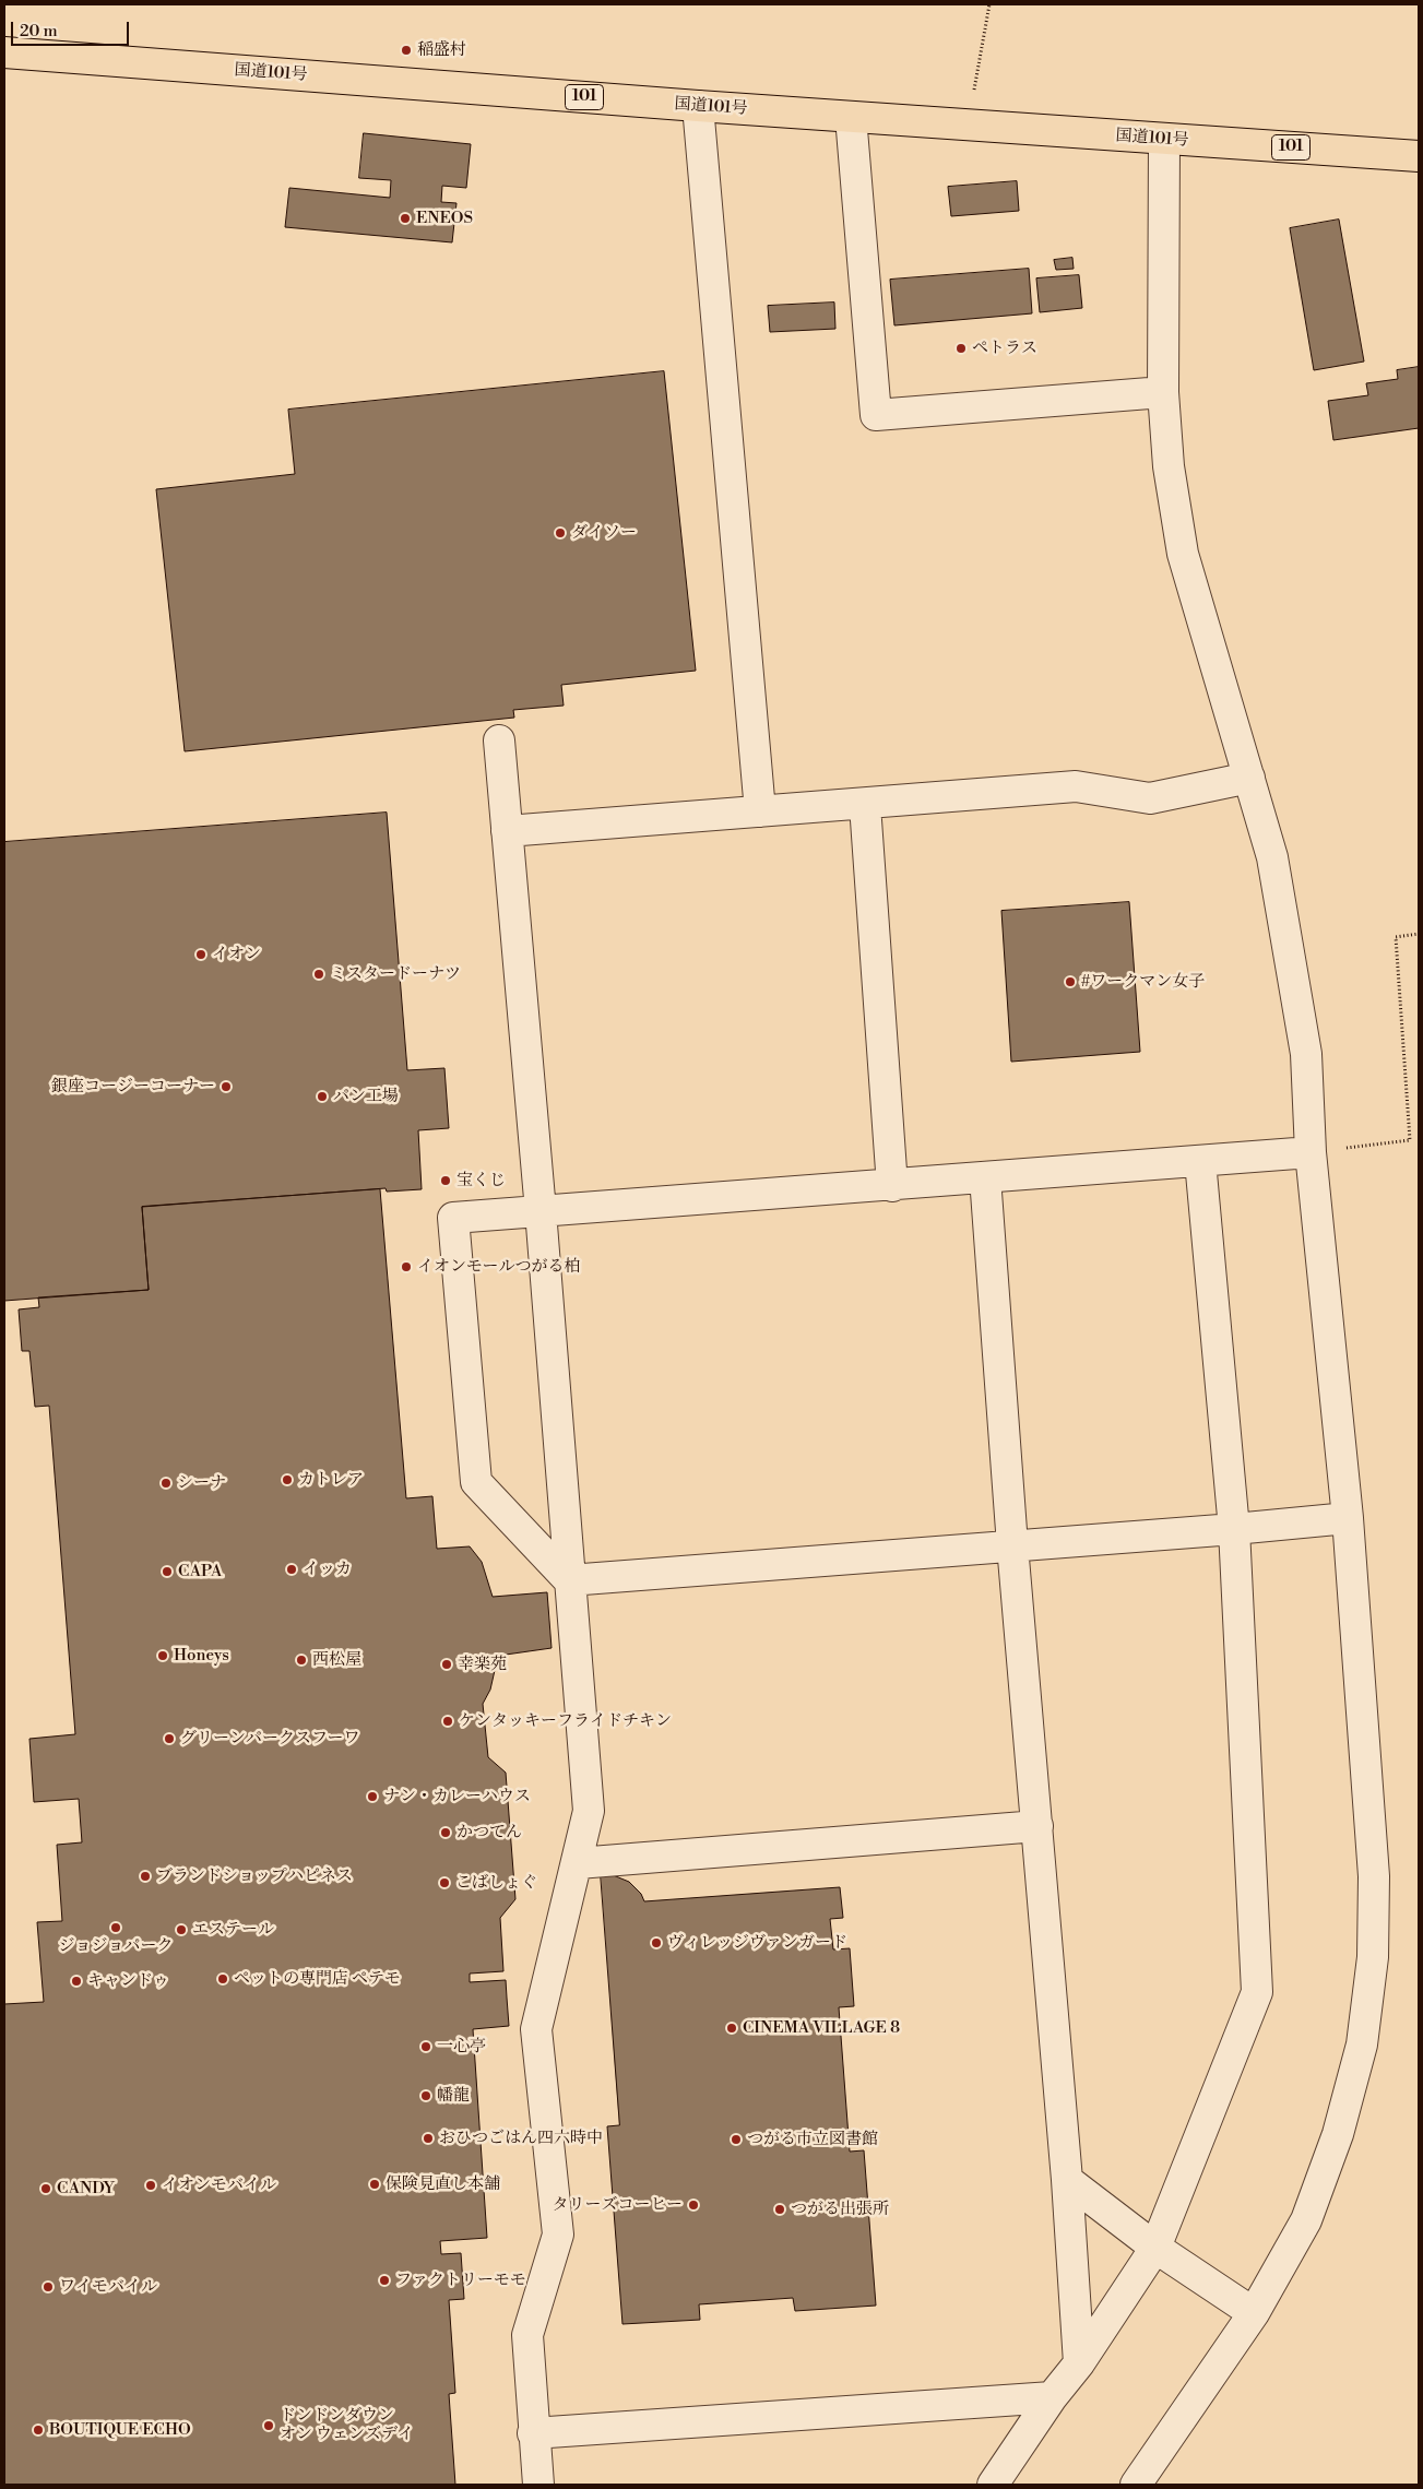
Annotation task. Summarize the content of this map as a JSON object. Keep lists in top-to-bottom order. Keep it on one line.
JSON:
{"streets":{"highway":["国道101号","101"]},"places":["稲盛村","ENEOS","ペトラス","ダイソー","イオン","ミスタードーナツ","#ワークマン女子","銀座コージーコーナー","パン工場","宝くじ","イオンモールつがる柏","カトレア","シーナ","イッカ","CAPA","Honeys","西松屋","幸楽苑","ケンタッキーフライドチキン","グリーンパークスフーワ","ナン・カレーハウス","かつてん","ブランドショップハピネス","こばしょぐ","ジョジョパーク","エステール","ヴィレッジヴァンガード","ペットの専門店 ペテモ","キャンドゥ","CINEMA VILLAGE 8","一心亭","幡龍","おひつごはん四六時中","つがる市立図書館","保険見直し本舗","イオンモバイル","CANDY","タリーズコーヒー","つがる出張所","ファクトリーモモ","ワイモバイル","ドンドンダウン オン ウェンズデイ","BOUTIQUE ECHO"],"scale_bar":"20 m"}
